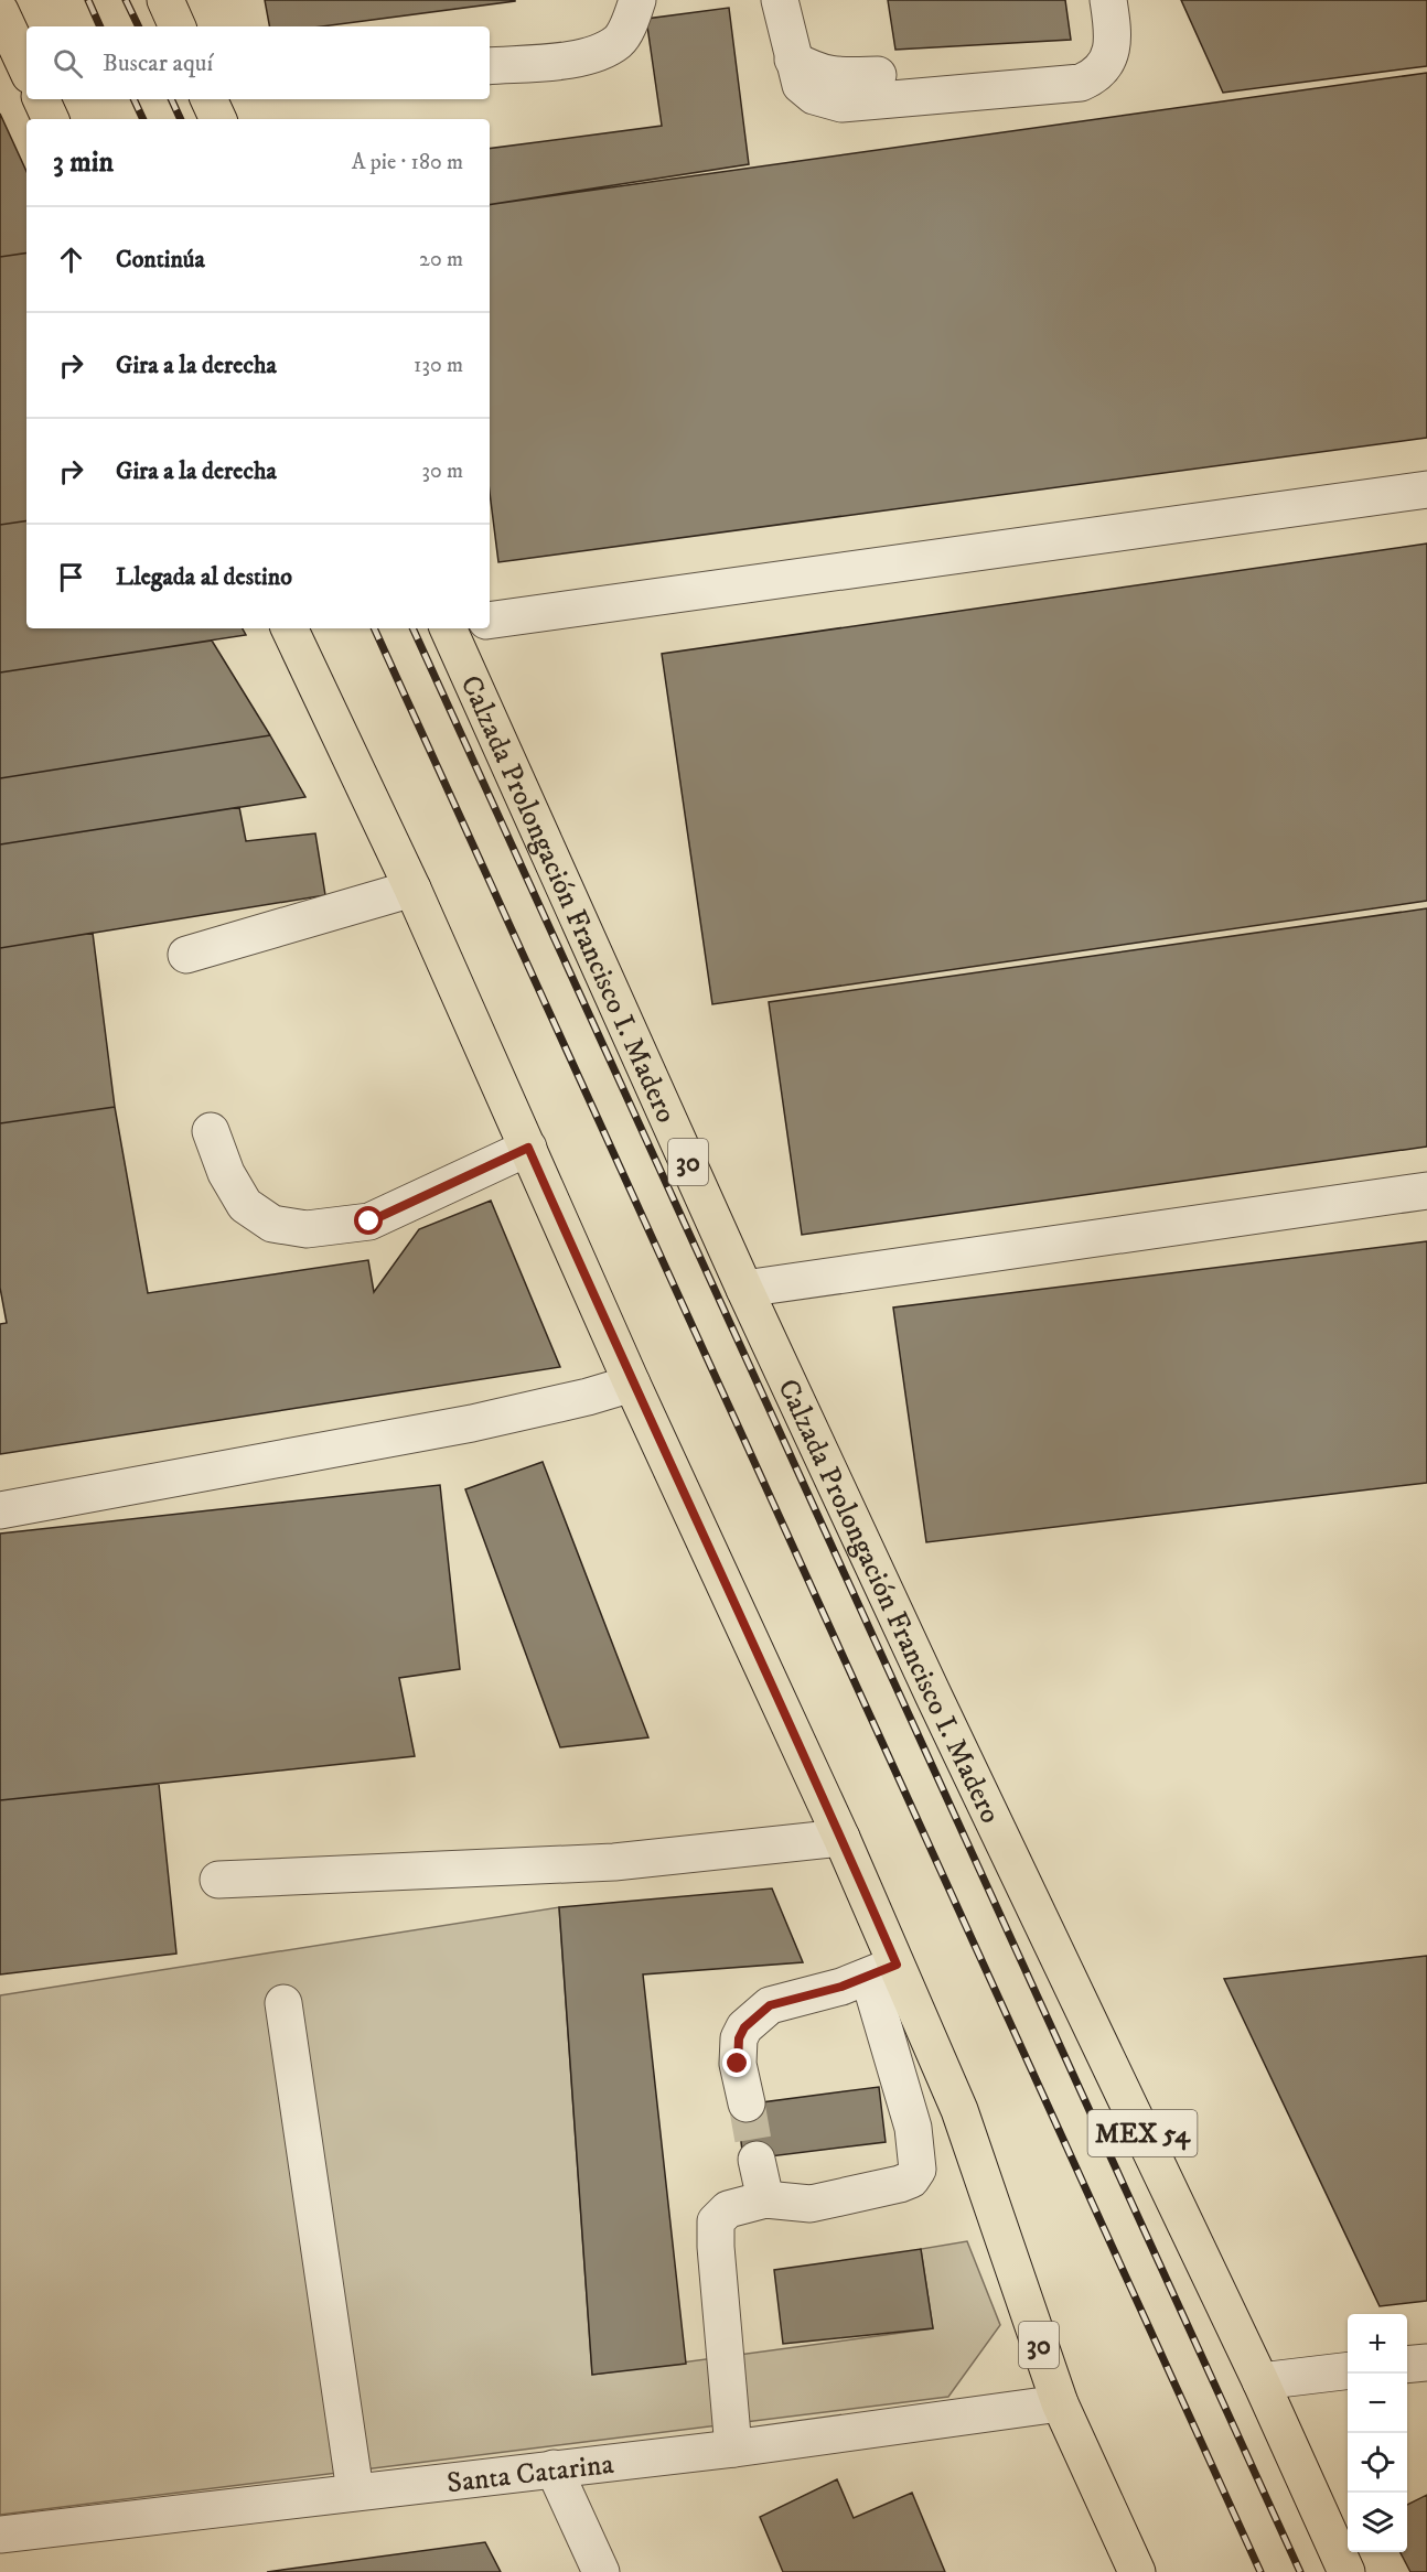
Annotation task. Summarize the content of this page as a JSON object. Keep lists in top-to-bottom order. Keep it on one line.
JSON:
{"streets":{"main road":["Calzada Prolongación Francisco I. Madero","30","MEX 54"],"street":["Santa Catarina"]},"crossings":[["30","Santa Catarina"]],"page":{"search":"Buscar aquí","heading":["3 min","A pie · 180 m"],"list":[["Continúa","20 m"],["Gira a la derecha","130 m"],["Gira a la derecha","30 m"],"Llegada al destino"],"map_buttons":["+","−"]}}
